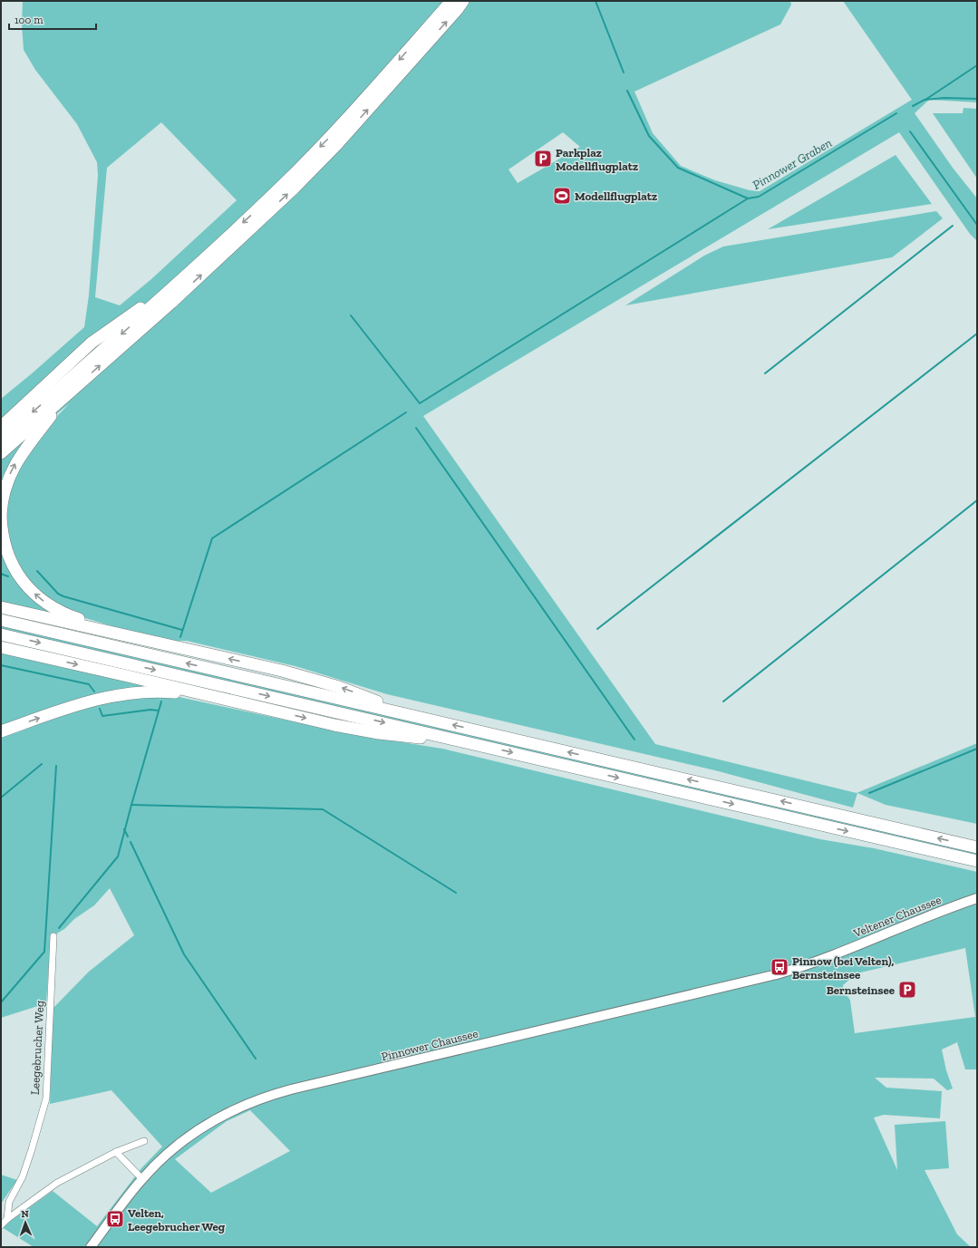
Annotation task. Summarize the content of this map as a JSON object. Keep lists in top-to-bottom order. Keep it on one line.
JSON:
{"streets":{"main road":["Veltener Chaussee","Pinnower Chaussee"],"street":["Leegebrucher Weg"]},"crossings":[["Veltener Chaussee","Pinnower Chaussee"]],"water":["Pinnower Graben"],"places":{"parking":["Parkplaz Modellflugplatz","Bernsteinsee"],"sports":["Modellflugplatz"],"bus stop":["Pinnow (bei Velten), Bernsteinsee","Velten, Leegebrucher Weg"]},"scale_bar":"100 m","north":"top"}
